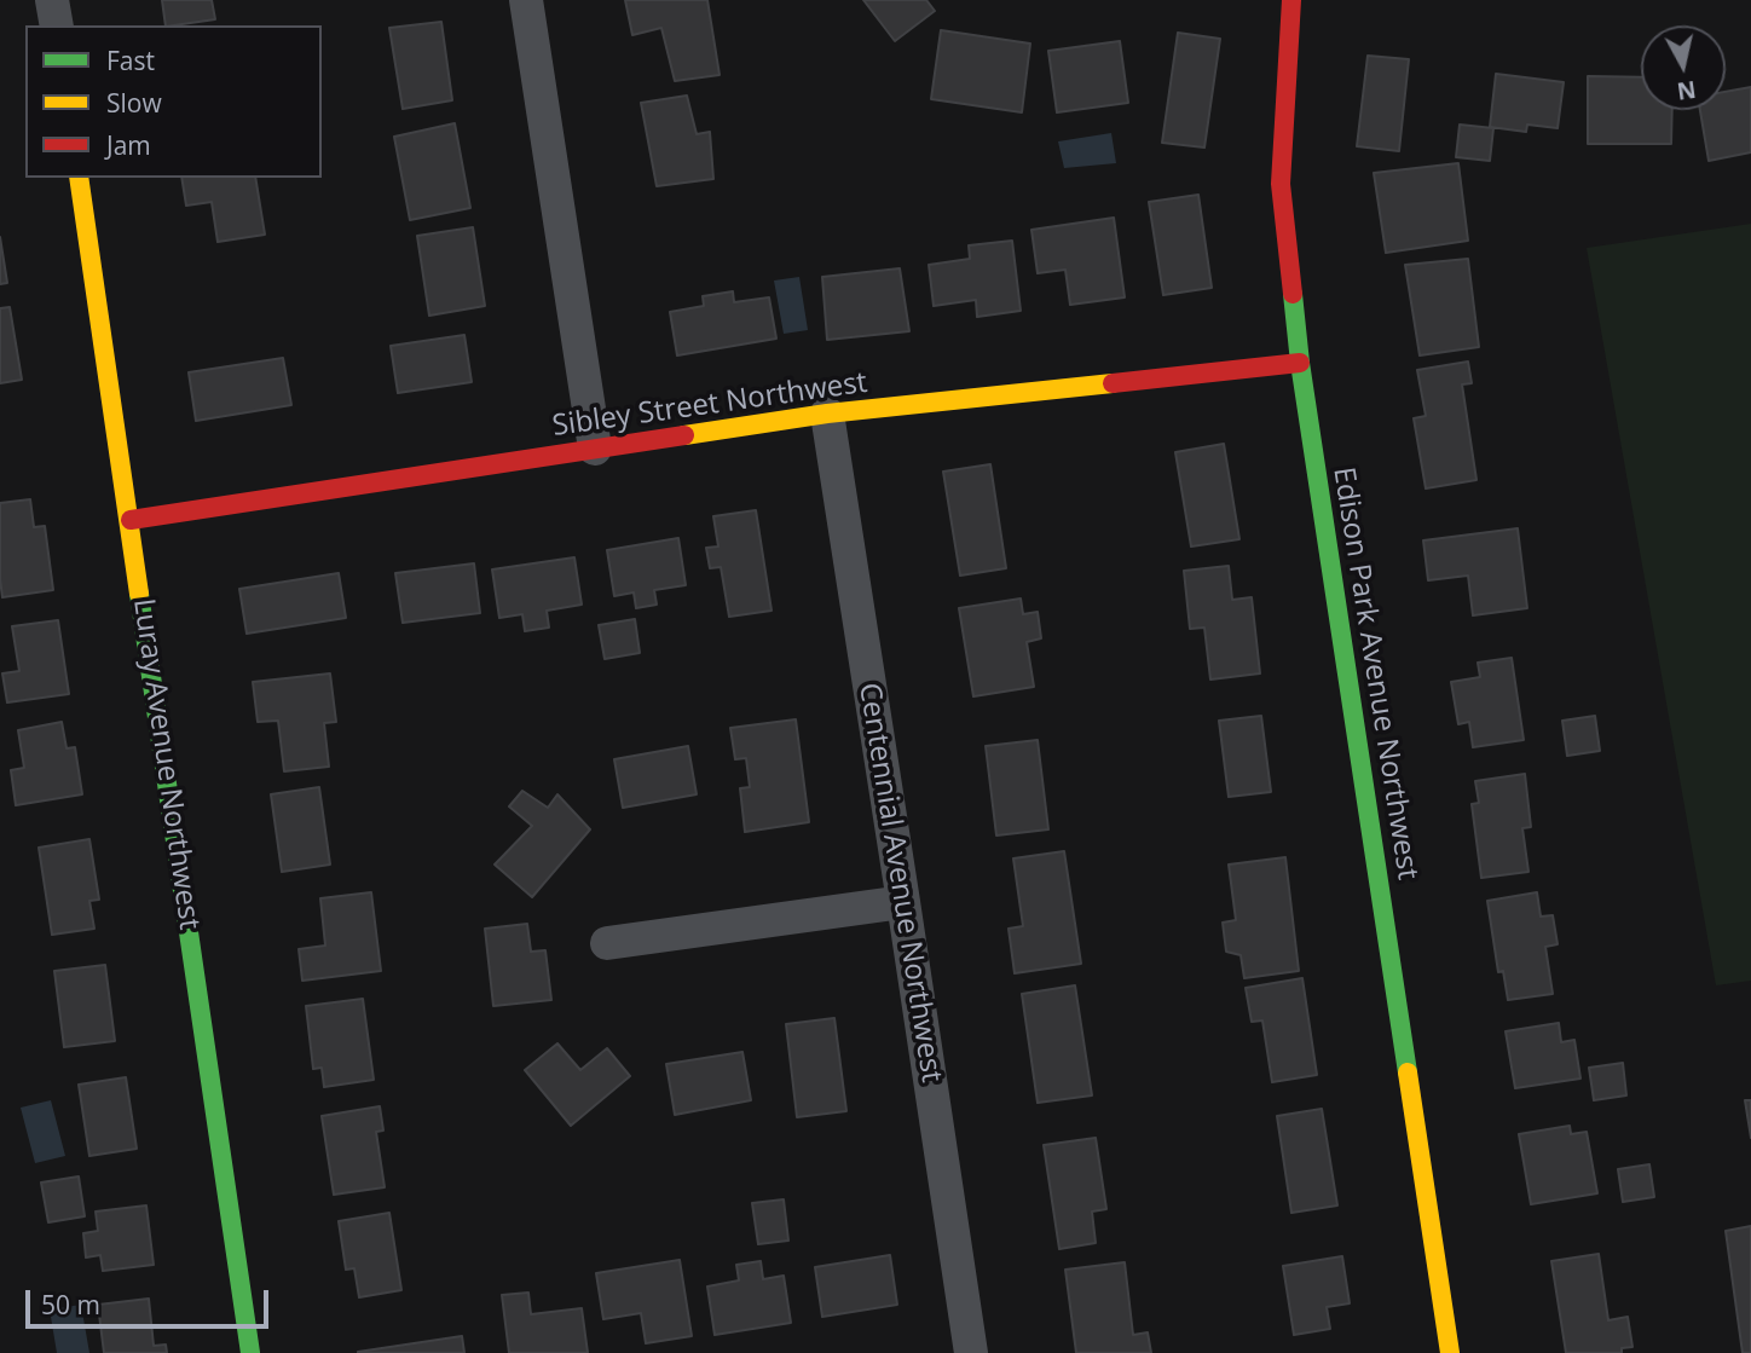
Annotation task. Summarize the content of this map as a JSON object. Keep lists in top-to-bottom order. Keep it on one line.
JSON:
{"streets":{"street":["Sibley Street Northwest","Edison Park Avenue Northwest","Luray Avenue Northwest","Centennial Avenue Northwest"]},"crossings":[["Sibley Street Northwest","Edison Park Avenue Northwest"],["Sibley Street Northwest","Luray Avenue Northwest"],["Sibley Street Northwest","Centennial Avenue Northwest"]],"legend":["Fast","Slow","Jam"],"scale_bar":"50 m","north":"bottom"}
